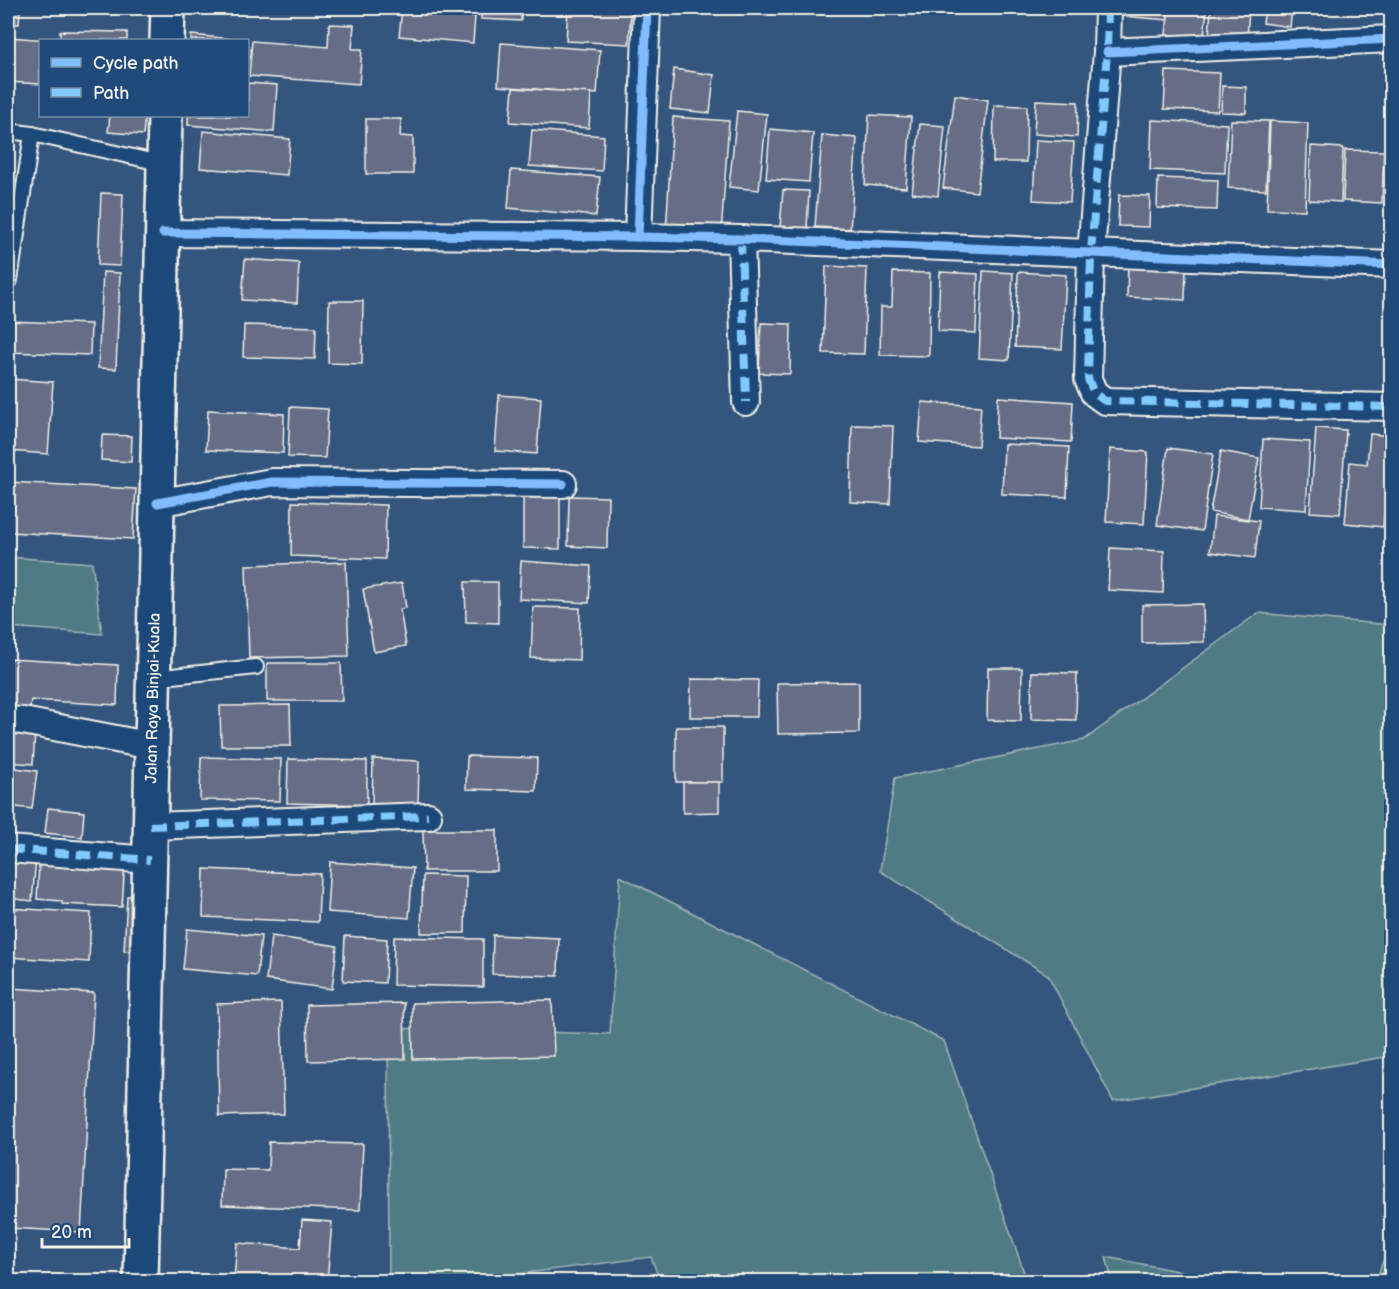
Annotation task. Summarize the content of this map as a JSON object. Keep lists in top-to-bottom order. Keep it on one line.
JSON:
{"streets":{"main road":["Jalan Raya Binjai-Kuala"]},"legend":["Cycle path","Path"],"scale_bar":"20 m"}
